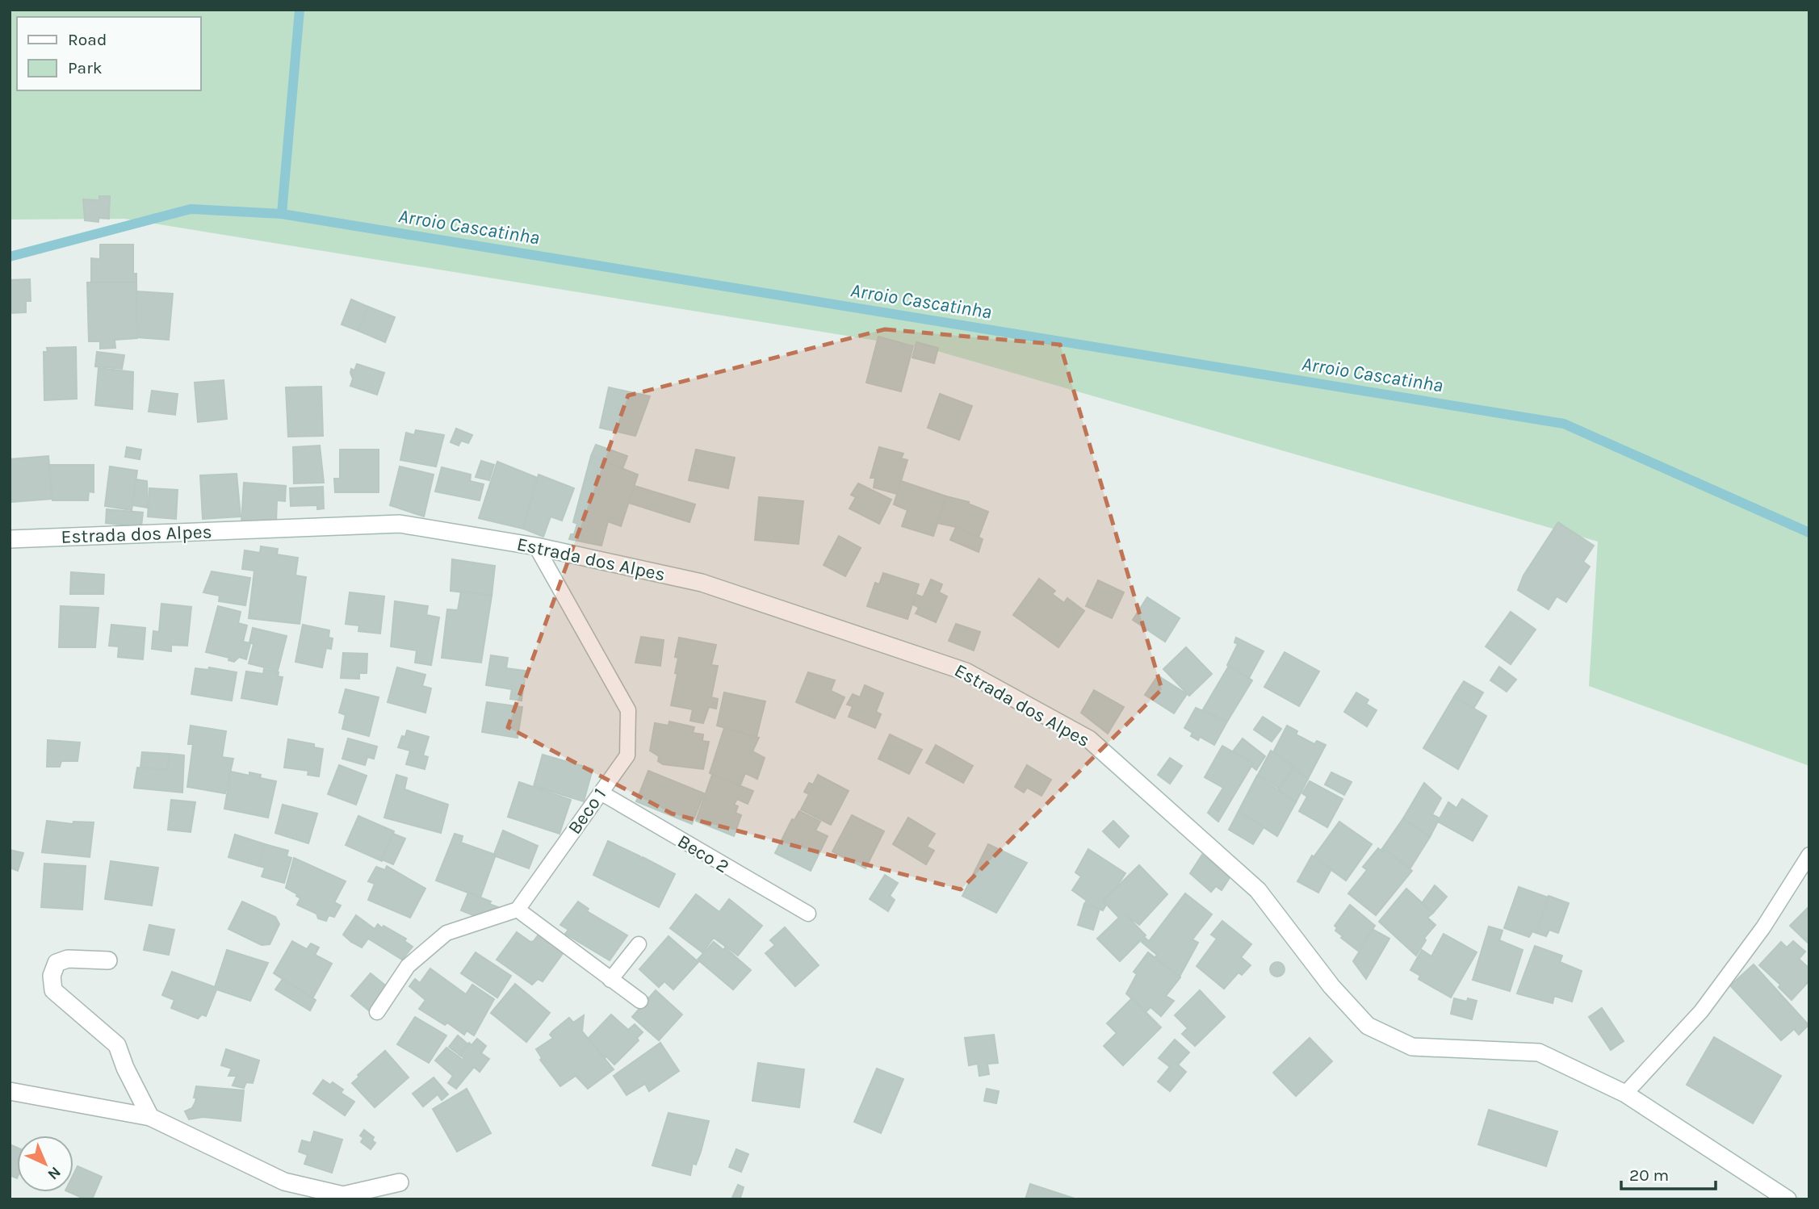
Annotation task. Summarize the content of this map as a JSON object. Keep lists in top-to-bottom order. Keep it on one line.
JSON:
{"streets":{"street":["Estrada dos Alpes"],"lane":["Beco 1","Beco 2"]},"crossings":[["Estrada dos Alpes","Beco 1"],["Beco 1","Beco 2"]],"water":["Arroio Cascatinha"],"legend":["Road","Park"],"scale_bar":"20 m","north":"bottom right"}
